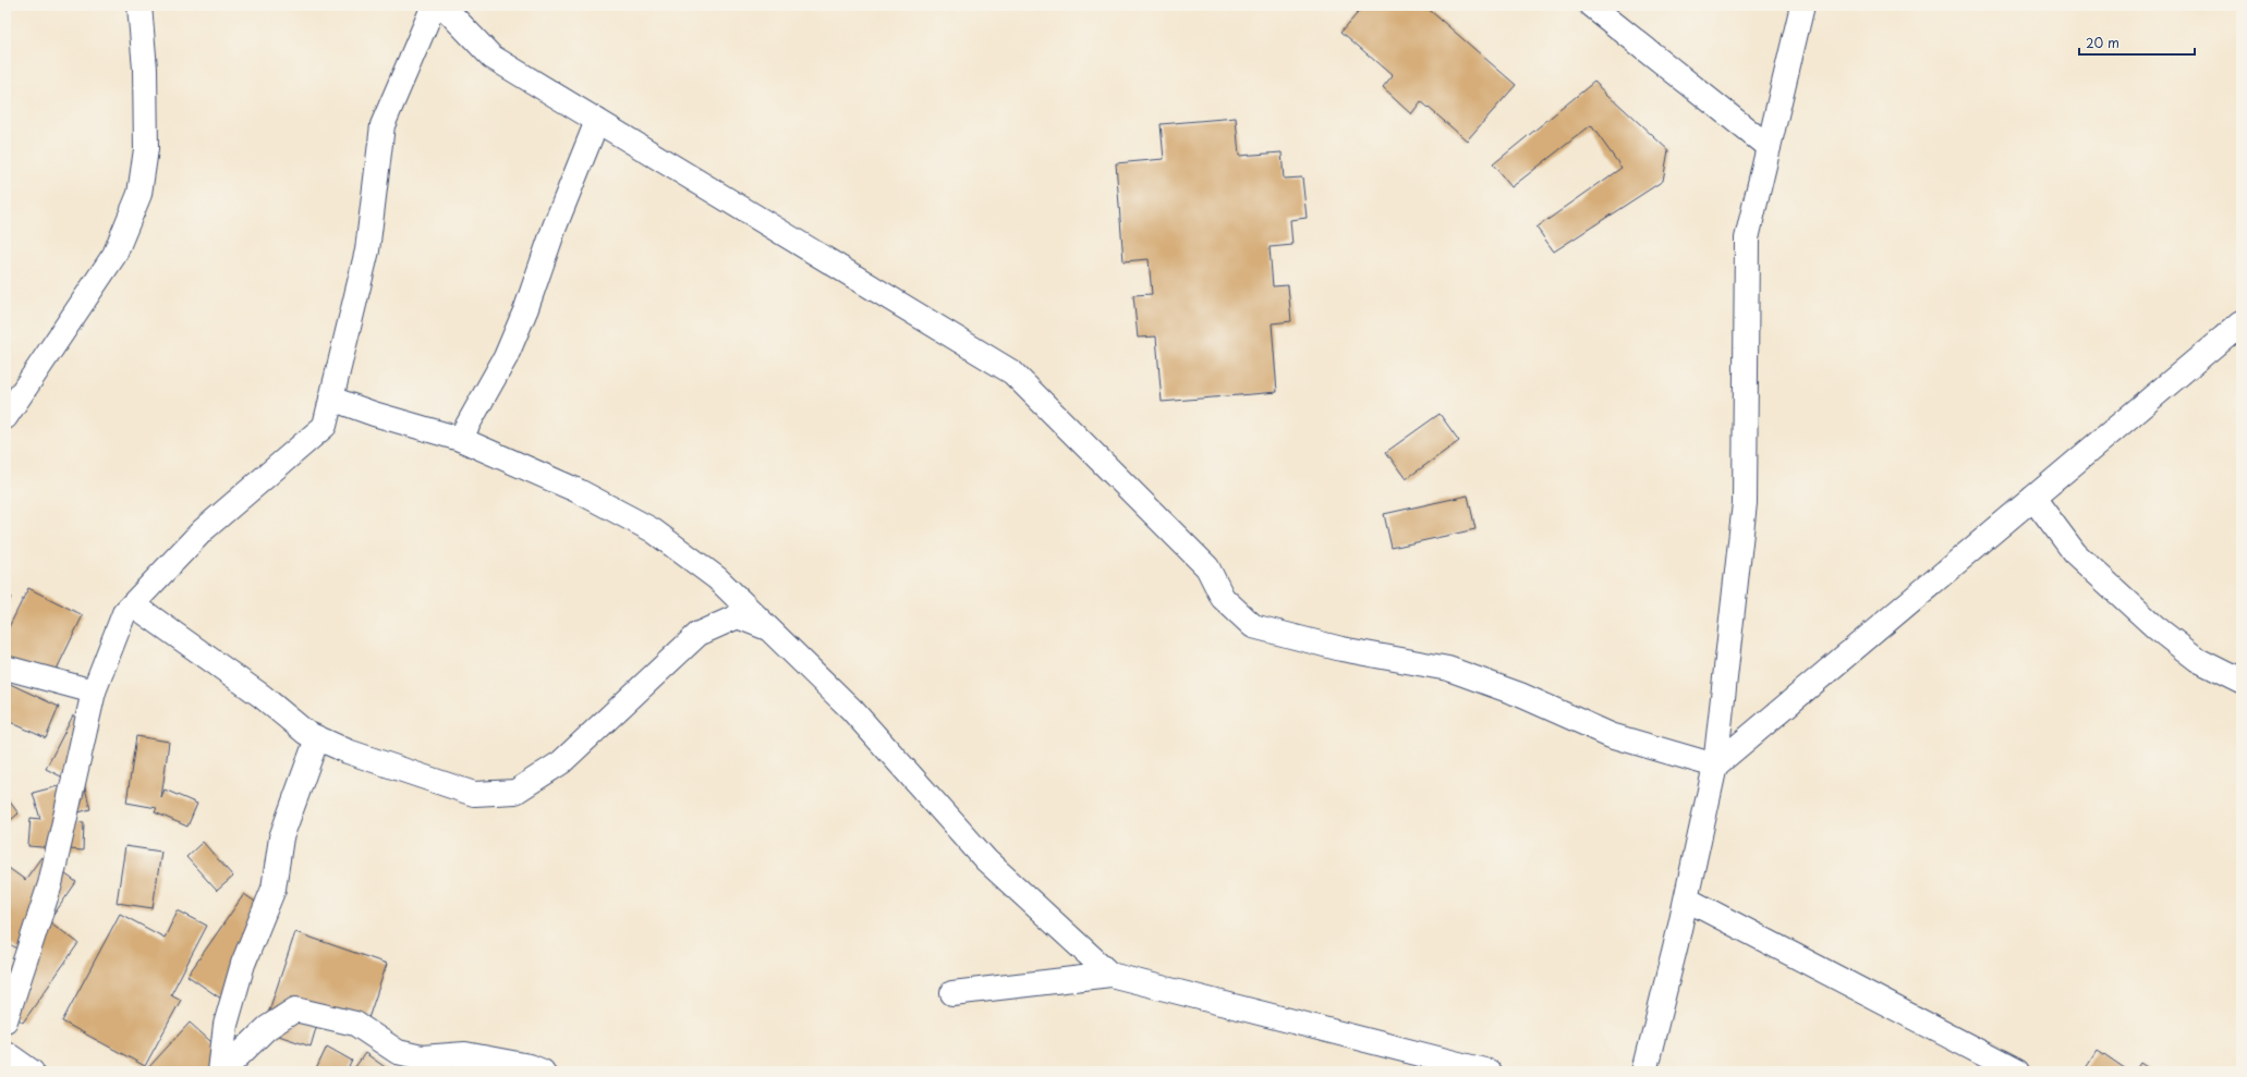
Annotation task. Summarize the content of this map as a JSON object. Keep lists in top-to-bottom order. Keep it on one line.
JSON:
{"scale_bar":"20 m"}
